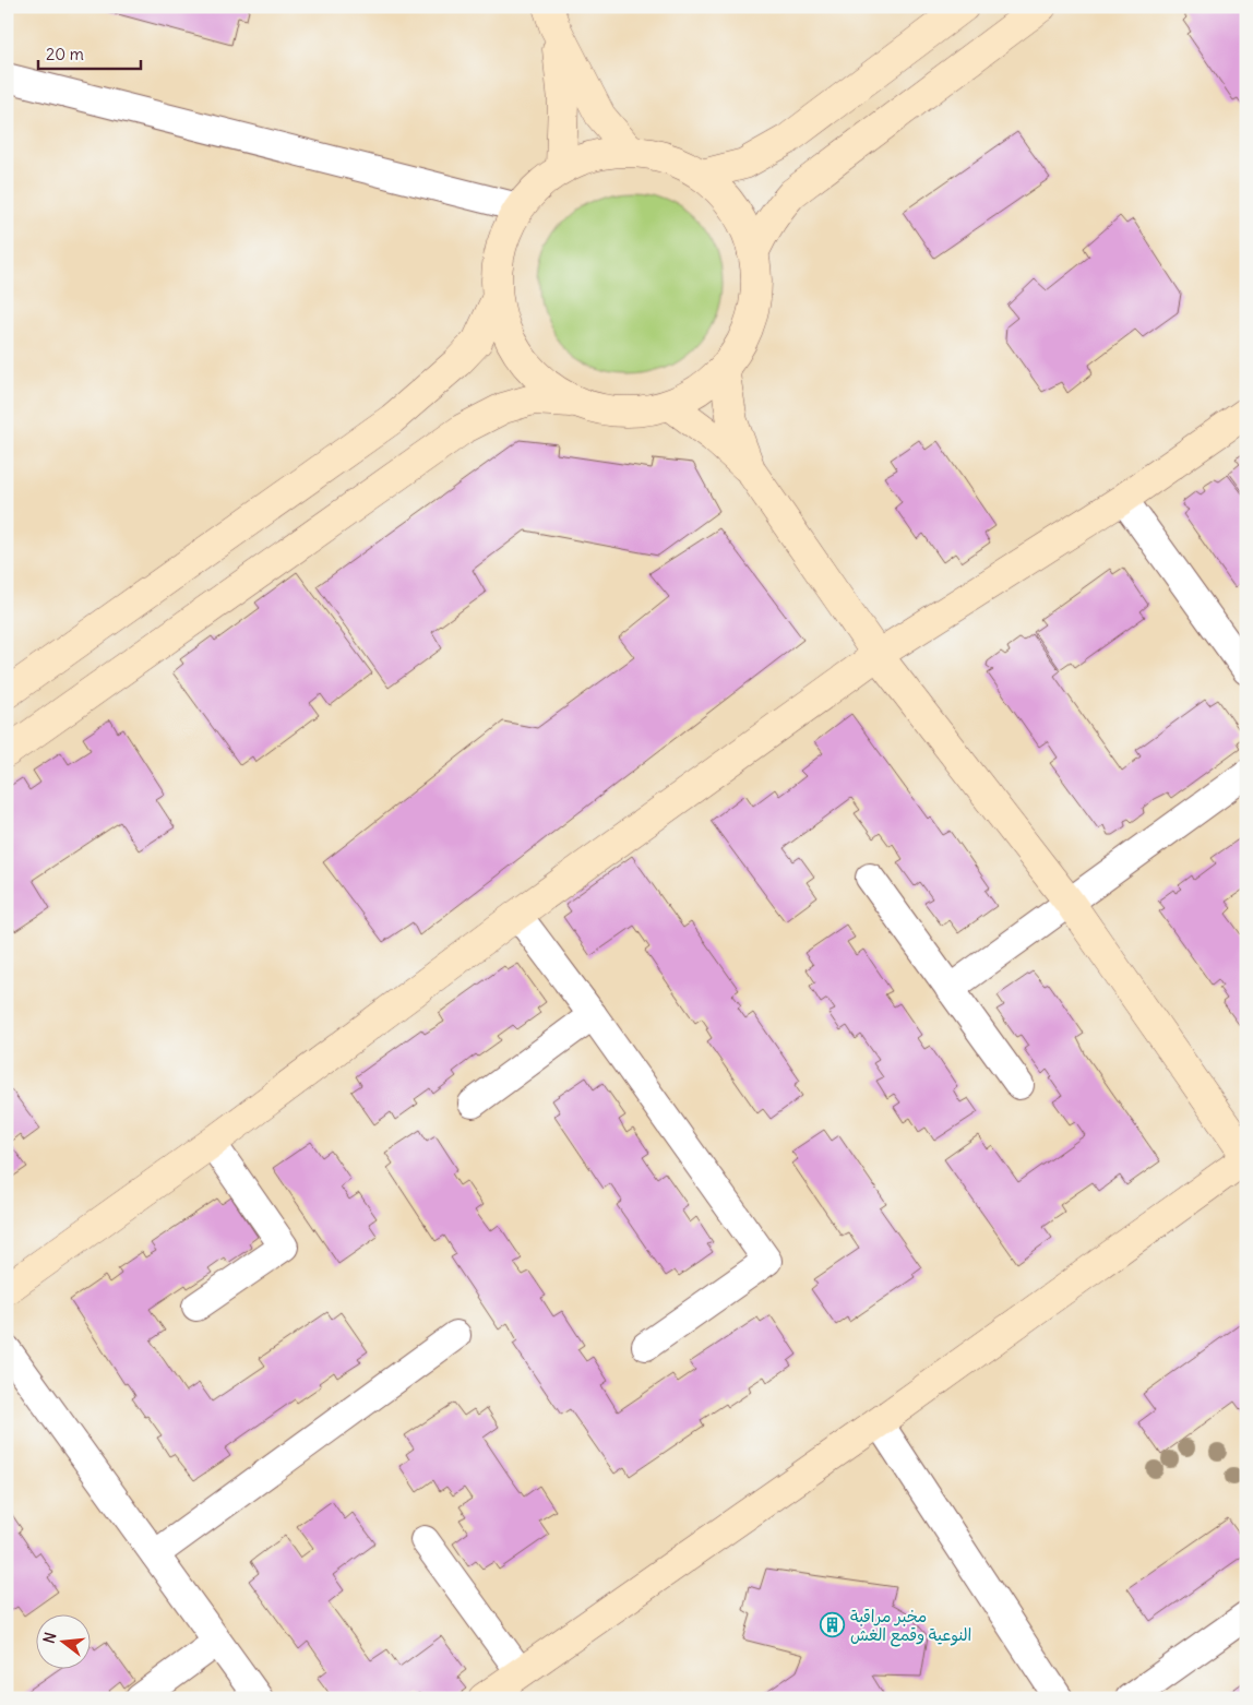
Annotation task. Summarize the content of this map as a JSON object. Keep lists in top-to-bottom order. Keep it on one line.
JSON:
{"places":{"building":["مخبر مراقبة النوعية وقمع الغش"]},"scale_bar":"20 m","north":"left"}
